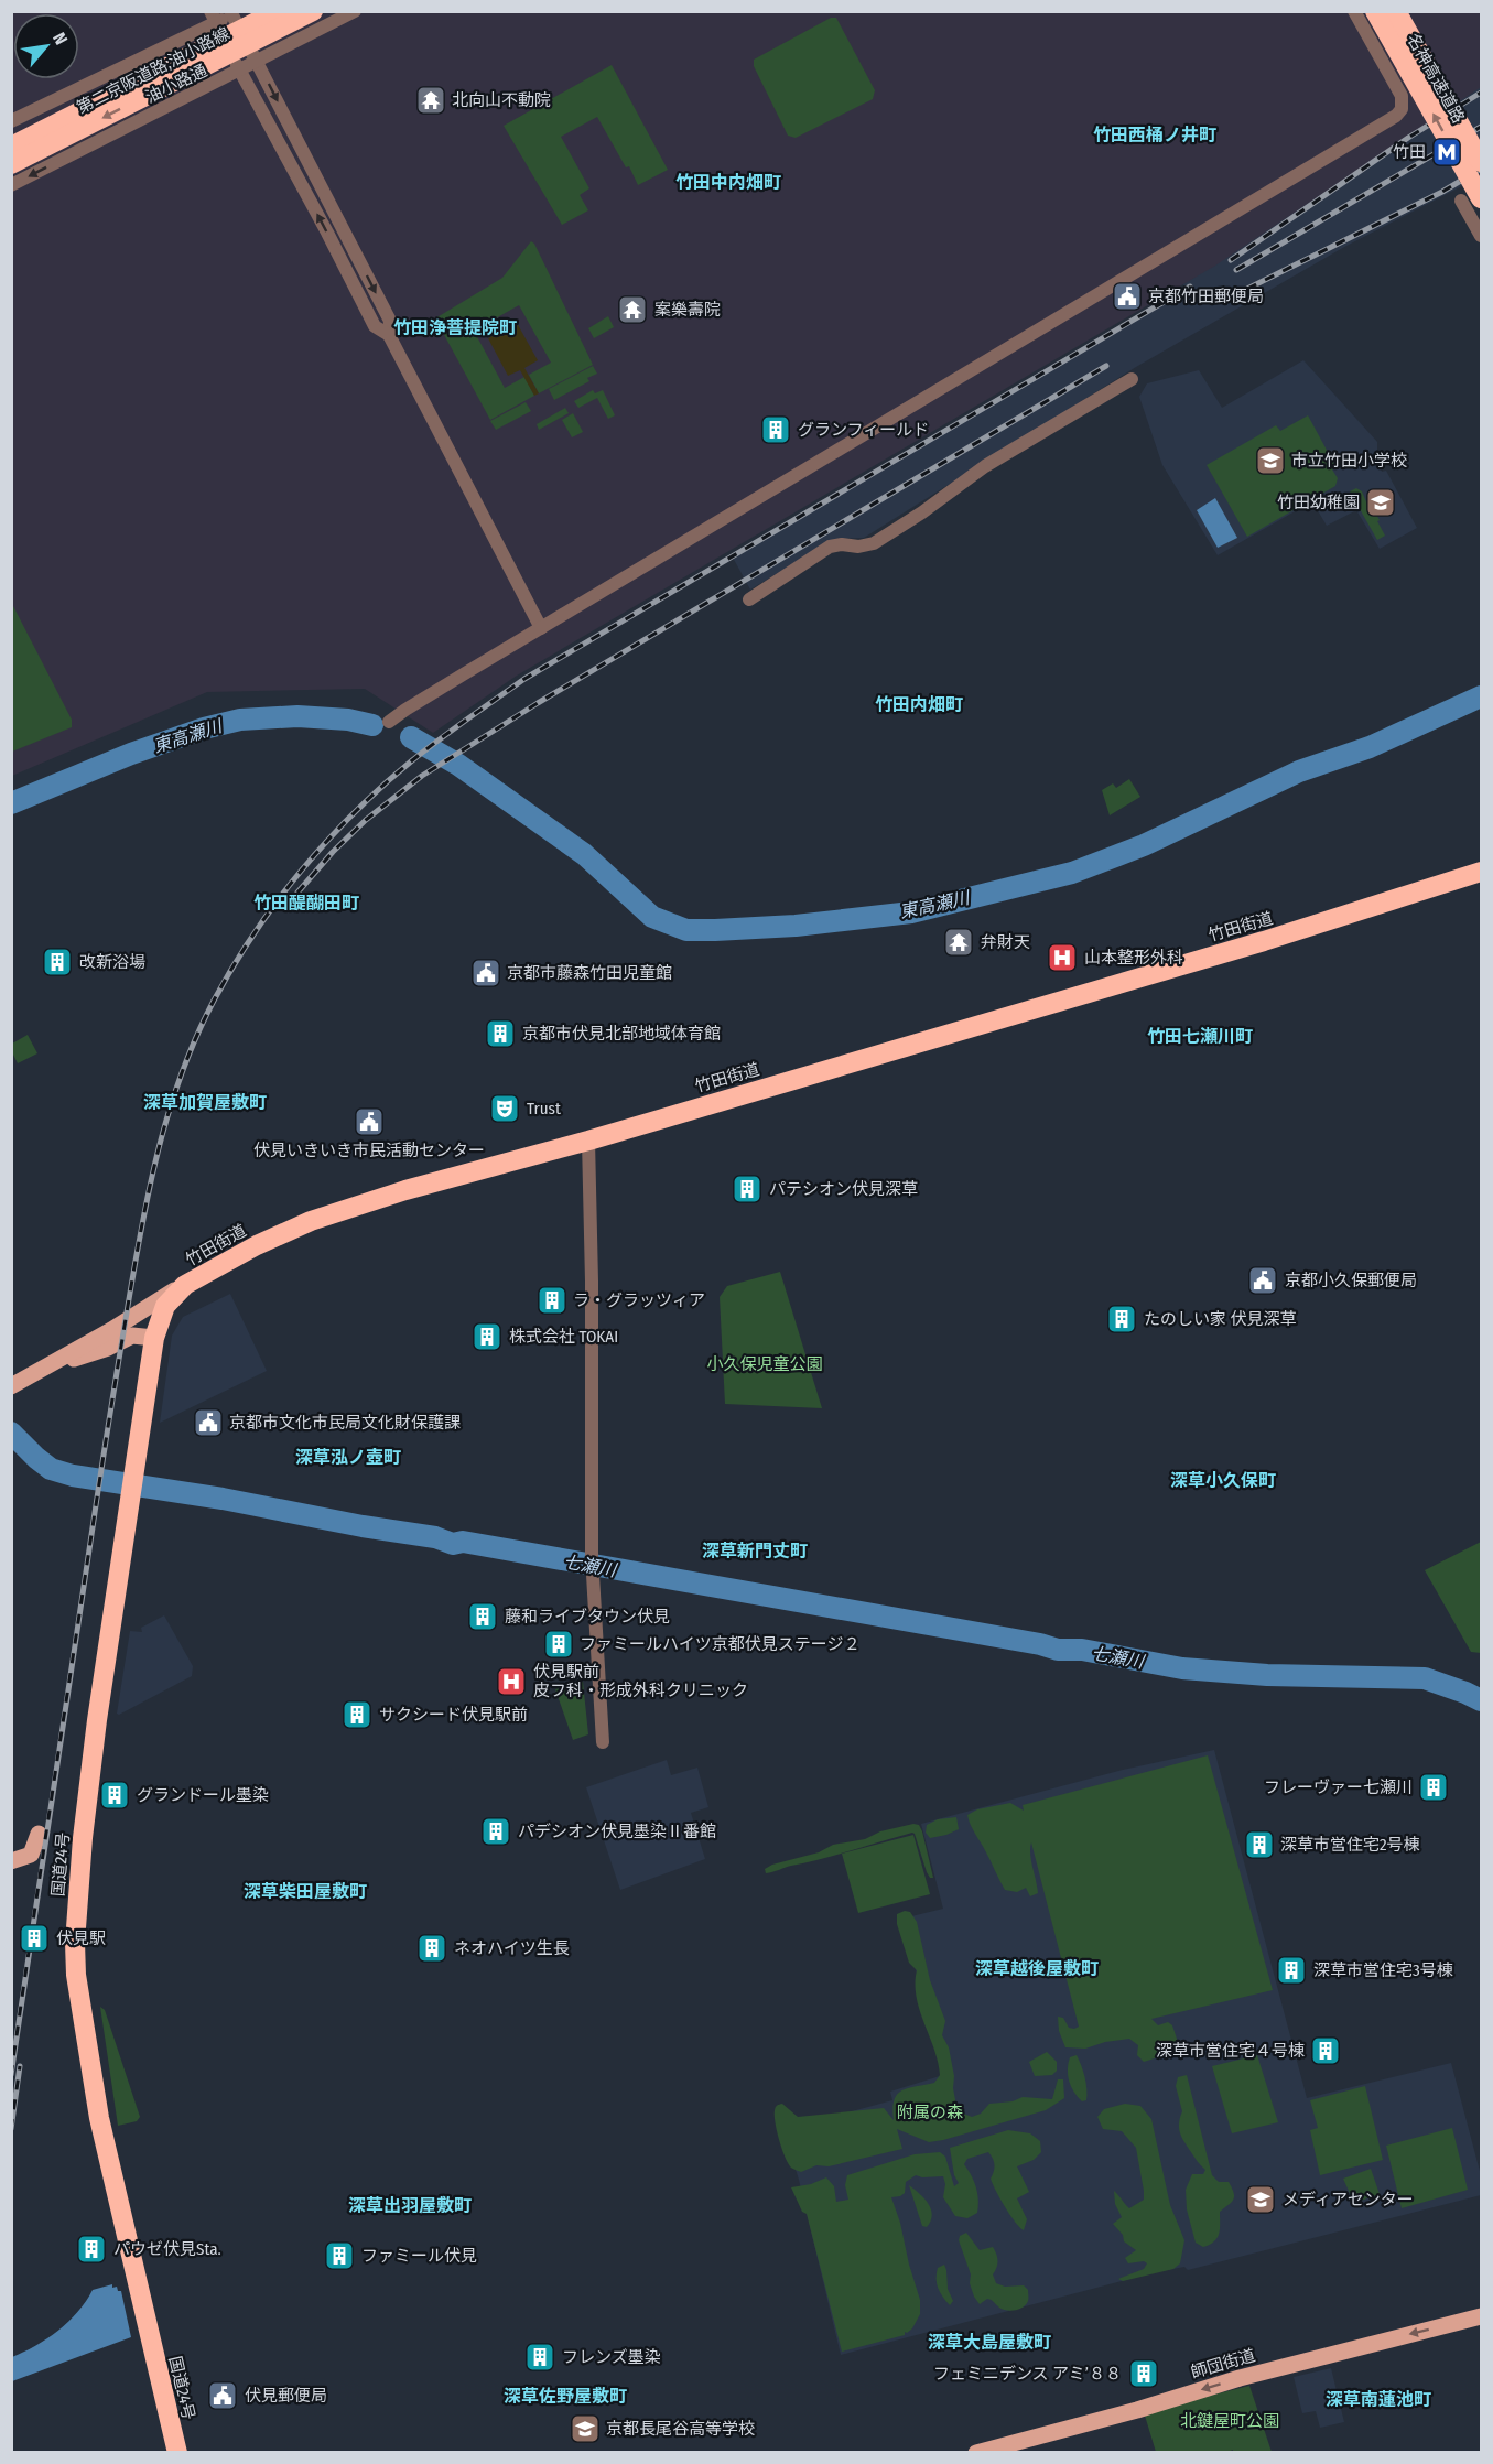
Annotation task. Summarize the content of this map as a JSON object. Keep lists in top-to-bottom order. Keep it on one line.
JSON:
{"streets":{"highway":["第二京阪道路;油小路線","名神高速道路","竹田街道","国道24号"],"main road":["師団街道"],"street":["油小路通"]},"crossings":[["竹田街道","国道24号"]],"one_way":["師団街道"],"districts":["竹田西桶ノ井町","竹田中内畑町","竹田浄菩提院町","竹田内畑町","竹田醍醐田町","竹田七瀬川町","深草加賀屋敷町","深草泓ノ壺町","深草小久保町","深草新門丈町","深草柴田屋敷町","深草越後屋敷町","深草出羽屋敷町","深草大島屋敷町","深草佐野屋敷町","深草南蓮池町"],"water":["東高瀬川","七瀬川"],"parks":["小久保児童公園","附属の森","北鍵屋町公園"],"places":{"temple":["北向山不動院","案樂壽院","弁財天"],"metro station":["竹田"],"public building":["京都竹田郵便局","京都市藤森竹田児童館","伏見いきいき市民活動センター","京都小久保郵便局","京都市文化市民局文化財保護課","伏見郵便局"],"building":["グランフィールド","改新浴場","京都市伏見北部地域体育館","パテシオン伏見深草","ラ・グラッツィア","たのしい家 伏見深草","株式会社 TOKAI","藤和ライブタウン伏見","ファミールハイツ京都伏見ステージ２","サクシード伏見駅前","フレーヴァー七瀬川","グランドール墨染","パデシオン伏見墨染Ⅱ番館","深草市営住宅2号棟","伏見駅","ネオハイツ生長","深草市営住宅3号棟","深草市営住宅４号棟","パウゼ伏見Sta.","ファミール伏見","フレンズ墨染","フェミニデンス アミ’８８"],"school or university":["市立竹田小学校","竹田幼稚園","メディアセンター","京都長尾谷高等学校"],"hospital":["山本整形外科","伏見駅前 皮フ科・形成外科クリニック"],"theatre":["Trust"]},"north":"top right"}
